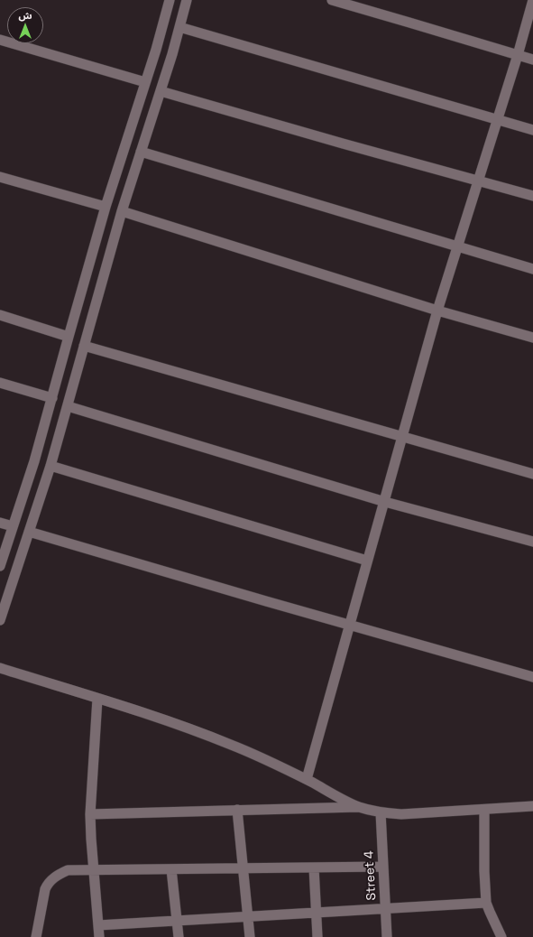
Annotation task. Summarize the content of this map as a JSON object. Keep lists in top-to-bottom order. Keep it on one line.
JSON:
{"streets":{"street":["Street 4"]},"north":"top"}
